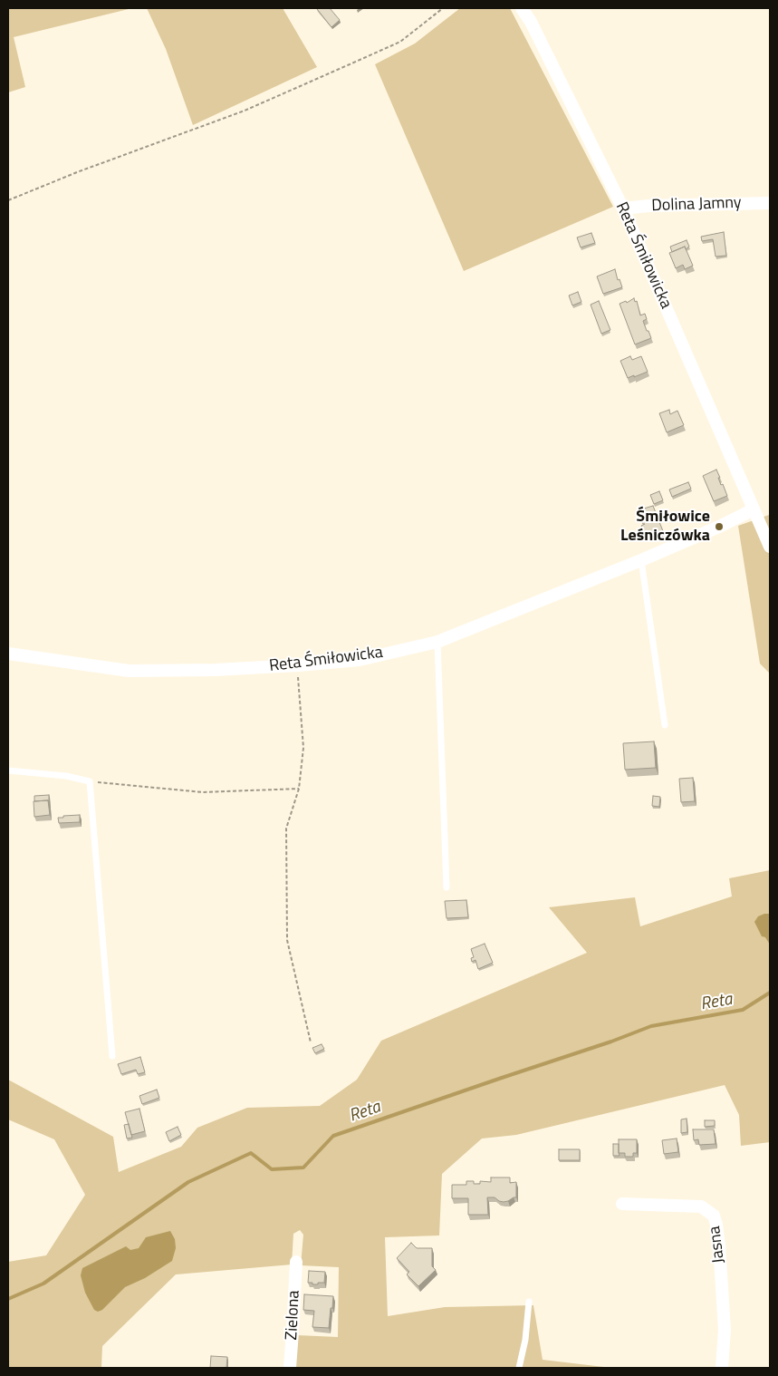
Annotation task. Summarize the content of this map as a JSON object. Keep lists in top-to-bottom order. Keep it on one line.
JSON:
{"streets":{"street":["Dolina Jamny","Reta Śmiłowicka","Jasna","Zielona"]},"crossings":[["Dolina Jamny","Reta Śmiłowicka"]],"water":["Reta"],"places":["Śmiłowice Leśniczówka"]}
